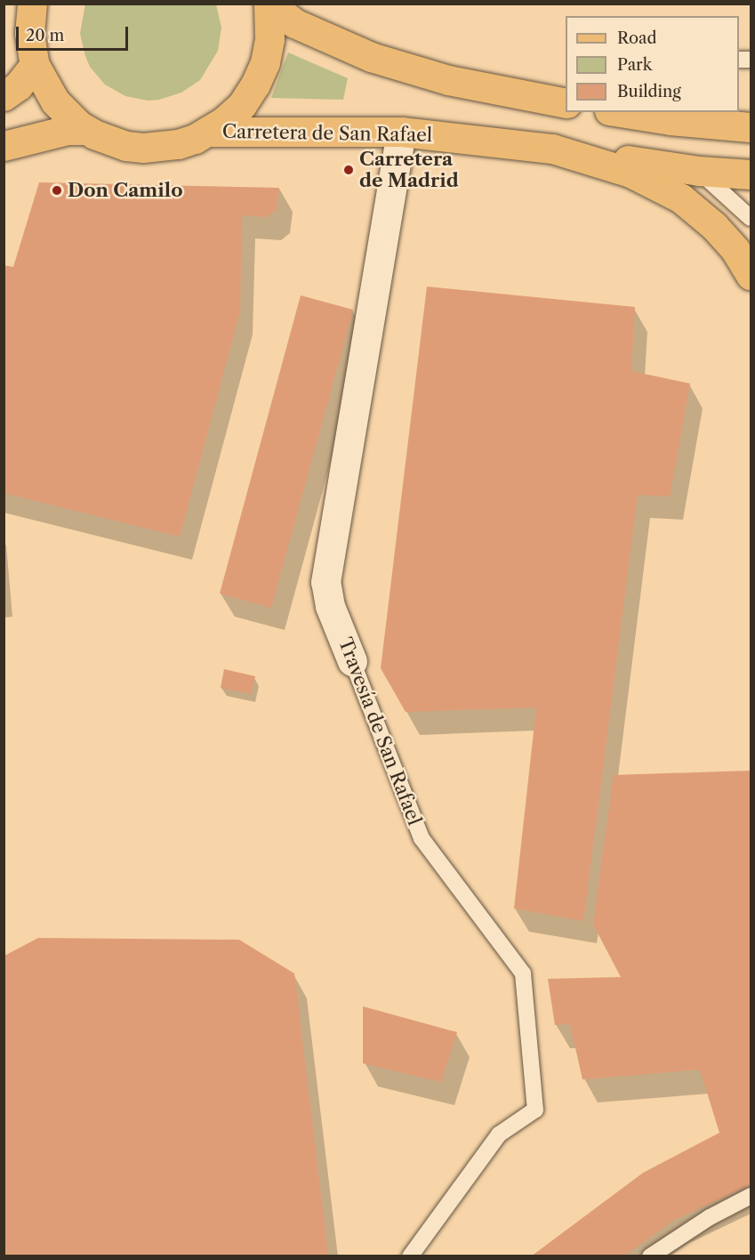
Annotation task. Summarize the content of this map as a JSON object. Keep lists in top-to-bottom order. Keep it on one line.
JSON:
{"streets":{"main road":["Carretera de San Rafael"],"street":["Travesía de San Rafael"]},"crossings":[["Carretera de San Rafael","Travesía de San Rafael"]],"places":["Carretera de Madrid","Don Camilo"],"legend":["Road","Park","Building"],"scale_bar":"20 m"}
